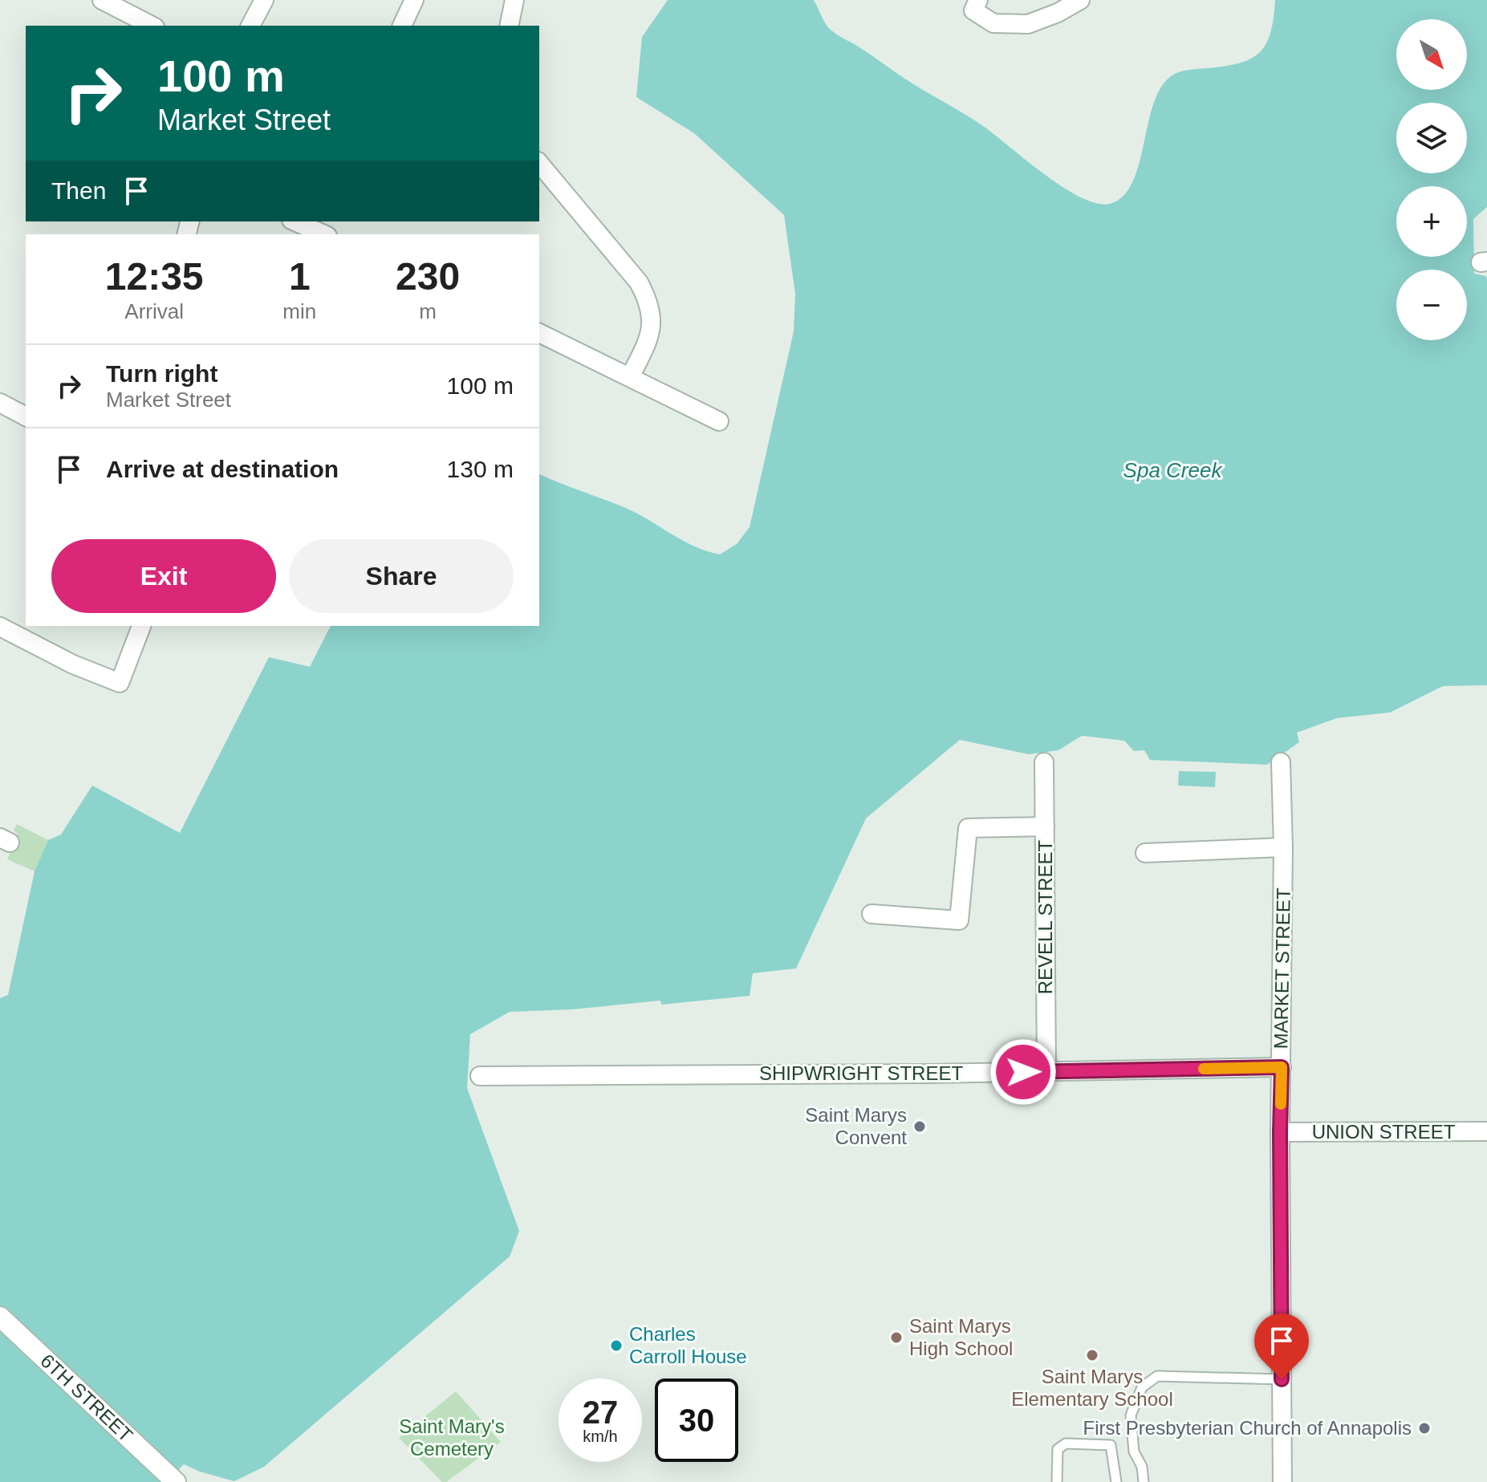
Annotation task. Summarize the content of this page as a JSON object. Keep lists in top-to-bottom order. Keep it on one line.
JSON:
{"streets":{"main road":["6TH STREET"],"street":["REVELL STREET","MARKET STREET","SHIPWRIGHT STREET","UNION STREET"]},"crossings":[["REVELL STREET","SHIPWRIGHT STREET"],["MARKET STREET","SHIPWRIGHT STREET"],["MARKET STREET","UNION STREET"]],"water":["Spa Creek"],"parks":["Saint Mary's Cemetery"],"places":["Saint Marys Convent","Saint Marys High School","Charles Carroll House","Saint Marys Elementary School","First Presbyterian Church of Annapolis"],"north":"bottom right","page":{"map_buttons":["+","−"],"turn":["100 m","Market Street"],"then":"Then","eta":["12:35","Arrival","1","min","230","m"],"list":[{"name":"Turn right","note":"Market Street","value":"100 m"},{"name":"Arrive at destination","value":"130 m"}],"buttons":["Exit","Share"],"speed":"27 km/h","limit":"30"}}
